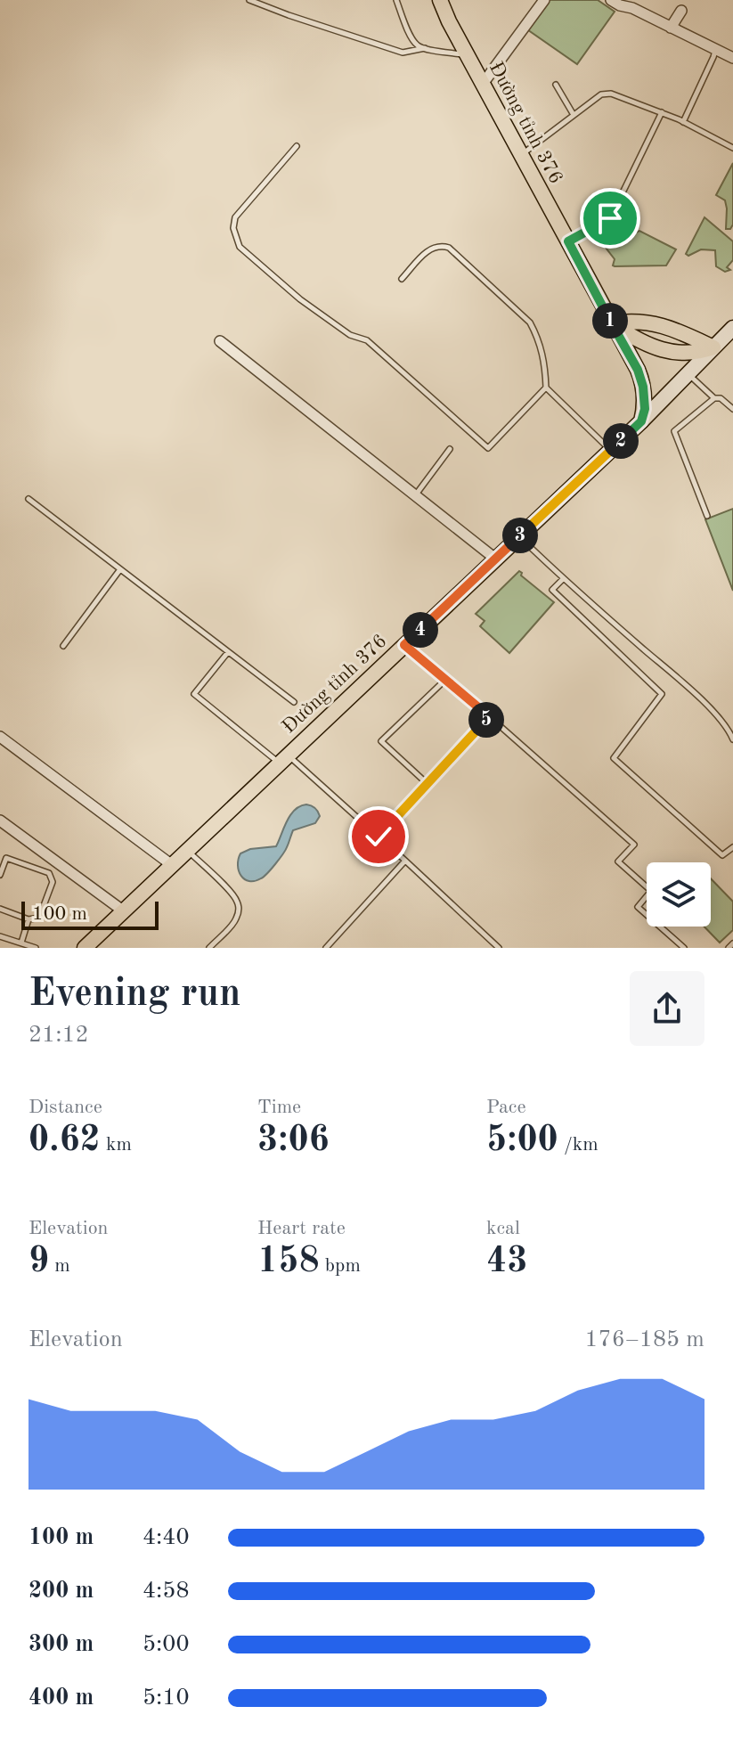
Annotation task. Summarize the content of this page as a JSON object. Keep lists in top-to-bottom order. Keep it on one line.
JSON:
{"streets":{"main road":["Đường tỉnh 376"]},"scale_bar":"100 m","page":{"pins":["1","2","3","4","5"],"scale":"100 m","heading":["Evening run","21:12"],"stats":[["Distance","0.62 km"],["Time","3:06"],["Pace","5:00 /km"],["Elevation","9 m"],["Heart rate","158 bpm"],["kcal","43"]],"chart":["Elevation","176–185 m"],"list":[{"name":"100 m","note":"4:40"},{"name":"200 m","note":"4:58"},{"name":"300 m","note":"5:00"},{"name":"400 m","note":"5:10"}]}}
